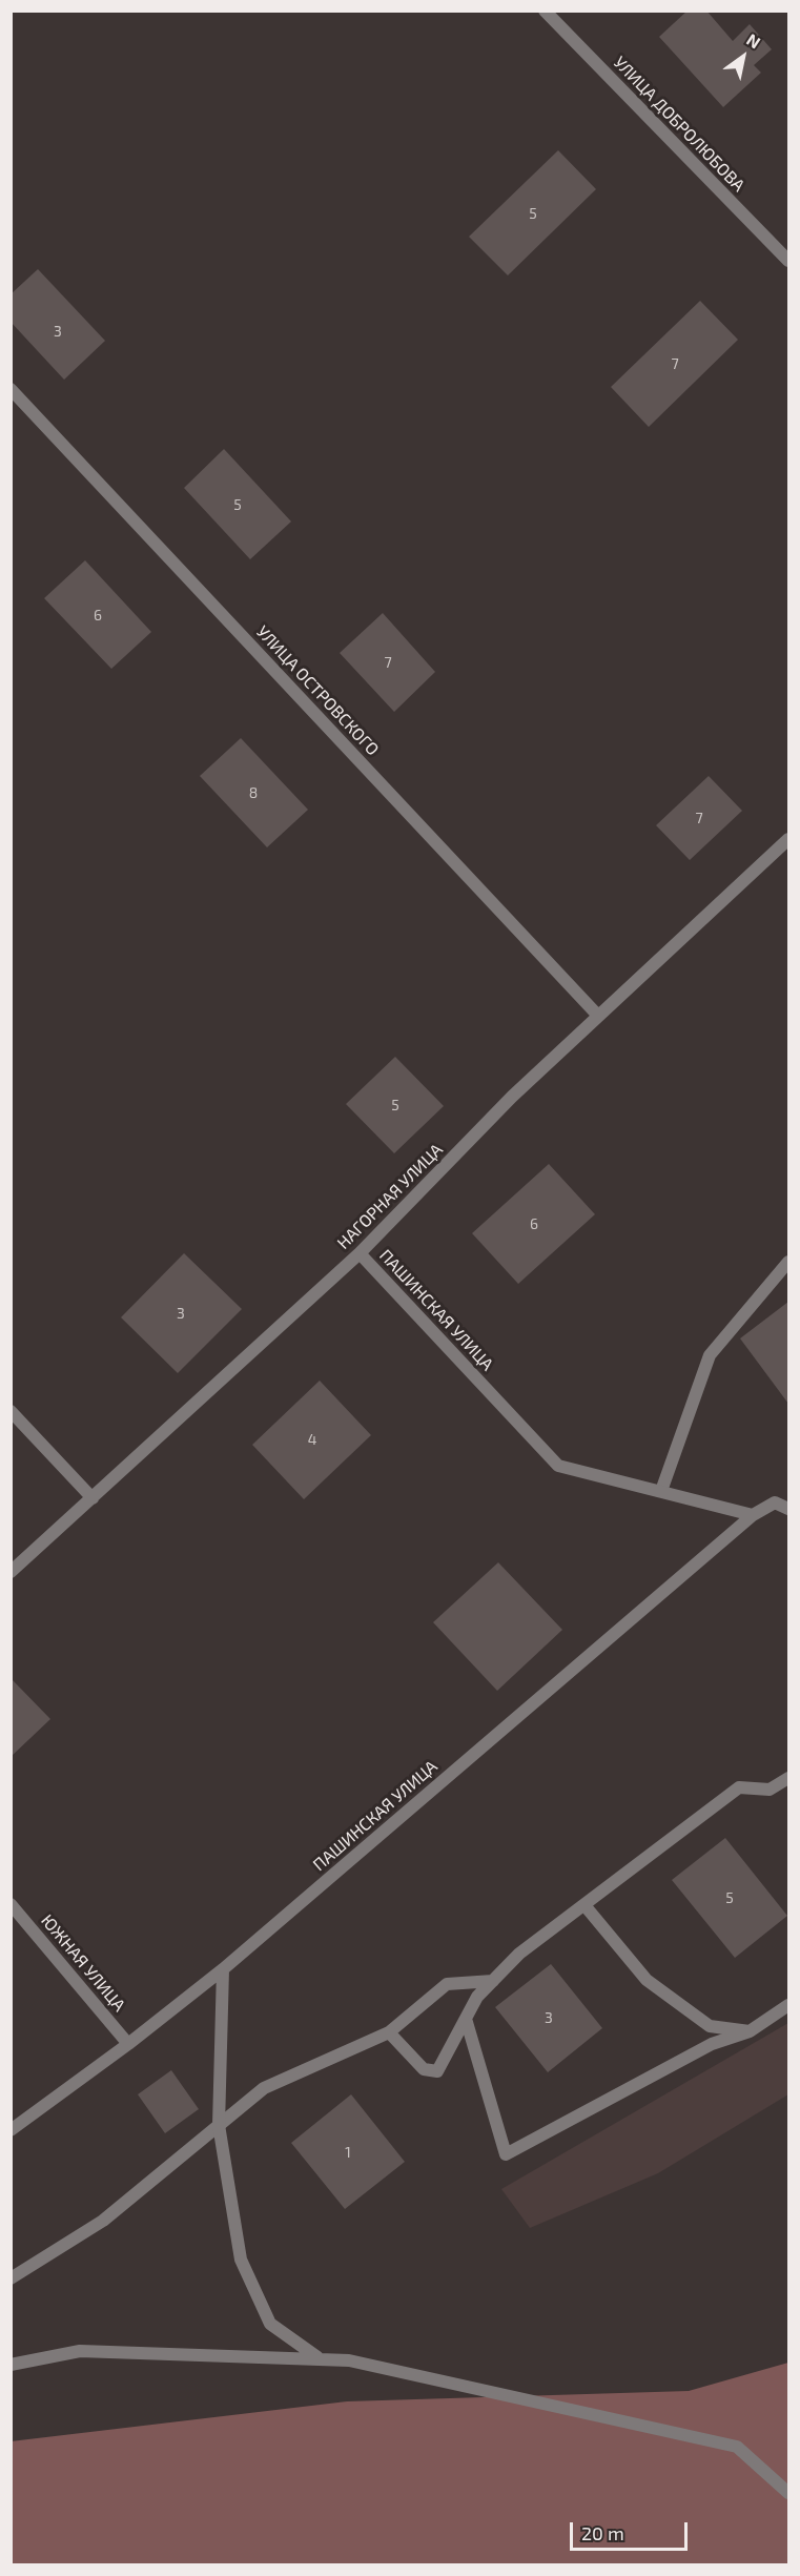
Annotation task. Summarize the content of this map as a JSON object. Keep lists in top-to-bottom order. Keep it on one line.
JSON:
{"streets":{"street":["УЛИЦА ДОБРОЛЮБОВА","УЛИЦА ОСТРОВСКОГО","НАГОРНАЯ УЛИЦА","ПАШИНСКАЯ УЛИЦА","ЮЖНАЯ УЛИЦА"]},"crossings":[["УЛИЦА ОСТРОВСКОГО","НАГОРНАЯ УЛИЦА"],["НАГОРНАЯ УЛИЦА","ПАШИНСКАЯ УЛИЦА"],["ПАШИНСКАЯ УЛИЦА","ЮЖНАЯ УЛИЦА"]],"house_numbers":["5","3","7","5","6","7","8","7","5","6","3","4","5","3","1"],"scale_bar":"20 m","north":"top right"}
